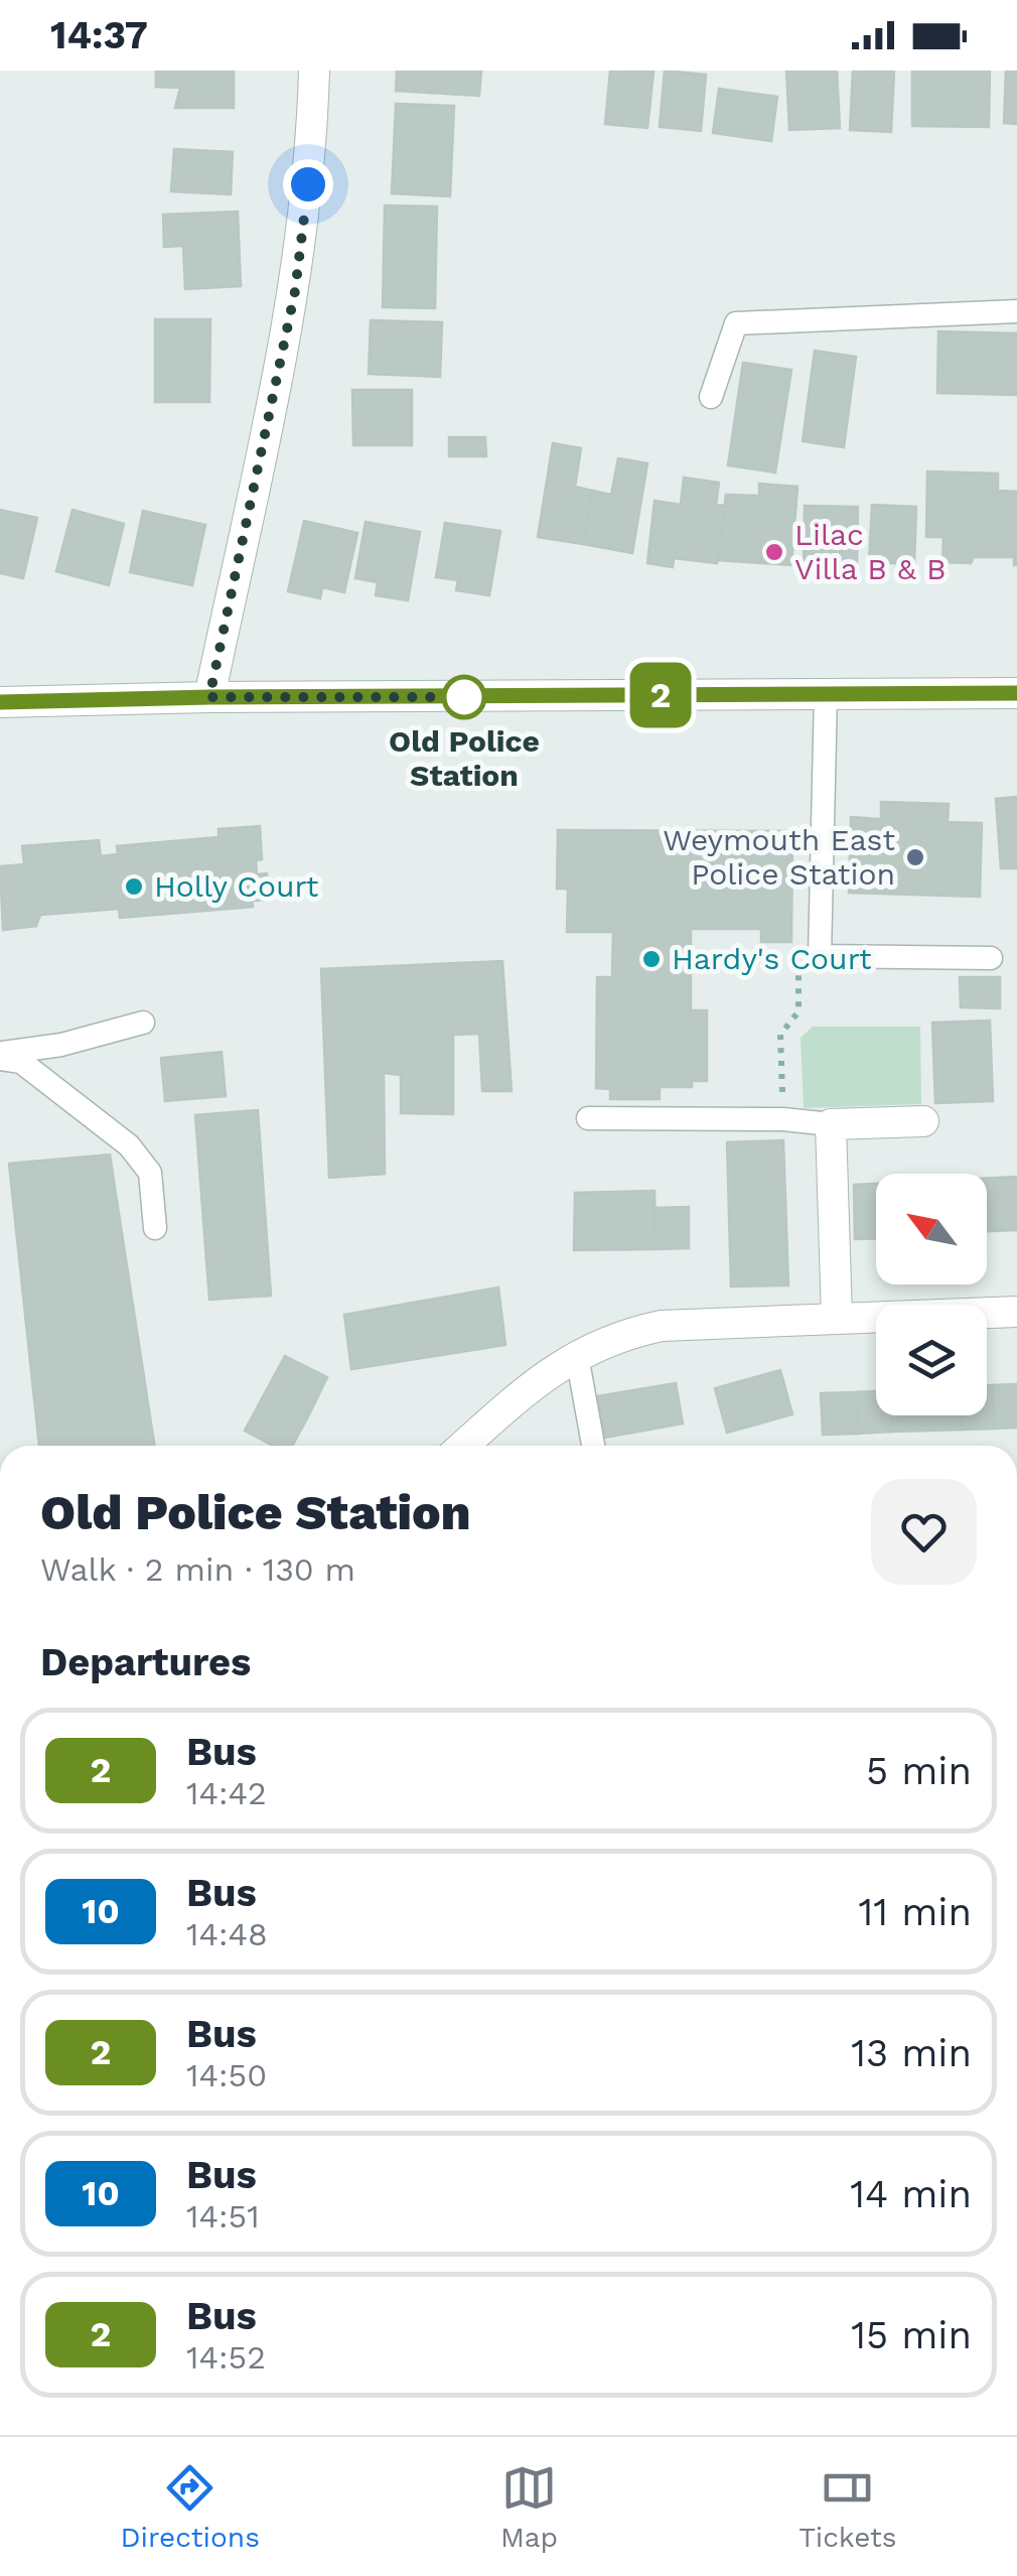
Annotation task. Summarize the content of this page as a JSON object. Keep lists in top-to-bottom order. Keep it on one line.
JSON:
{"places":["Lilac Villa B & B","Old Police Station","Weymouth East Police Station","Holly Court","Hardy's Court"],"lines":["bus line 2"],"north":"top left","page":{"status":"14:37","on_map":"2","heading":[["Old Police Station","Walk · 2 min · 130 m"],"Departures"],"list":[{"mark":"2","name":"Bus","note":"14:42","value":"5 min"},{"mark":"10","name":"Bus","note":"14:48","value":"11 min"},{"mark":"2","name":"Bus","note":"14:50","value":"13 min"},{"mark":"10","name":"Bus","note":"14:51","value":"14 min"},{"mark":"2","name":"Bus","note":"14:52","value":"15 min"}],"tabs":["Directions","Map","Tickets"]}}
